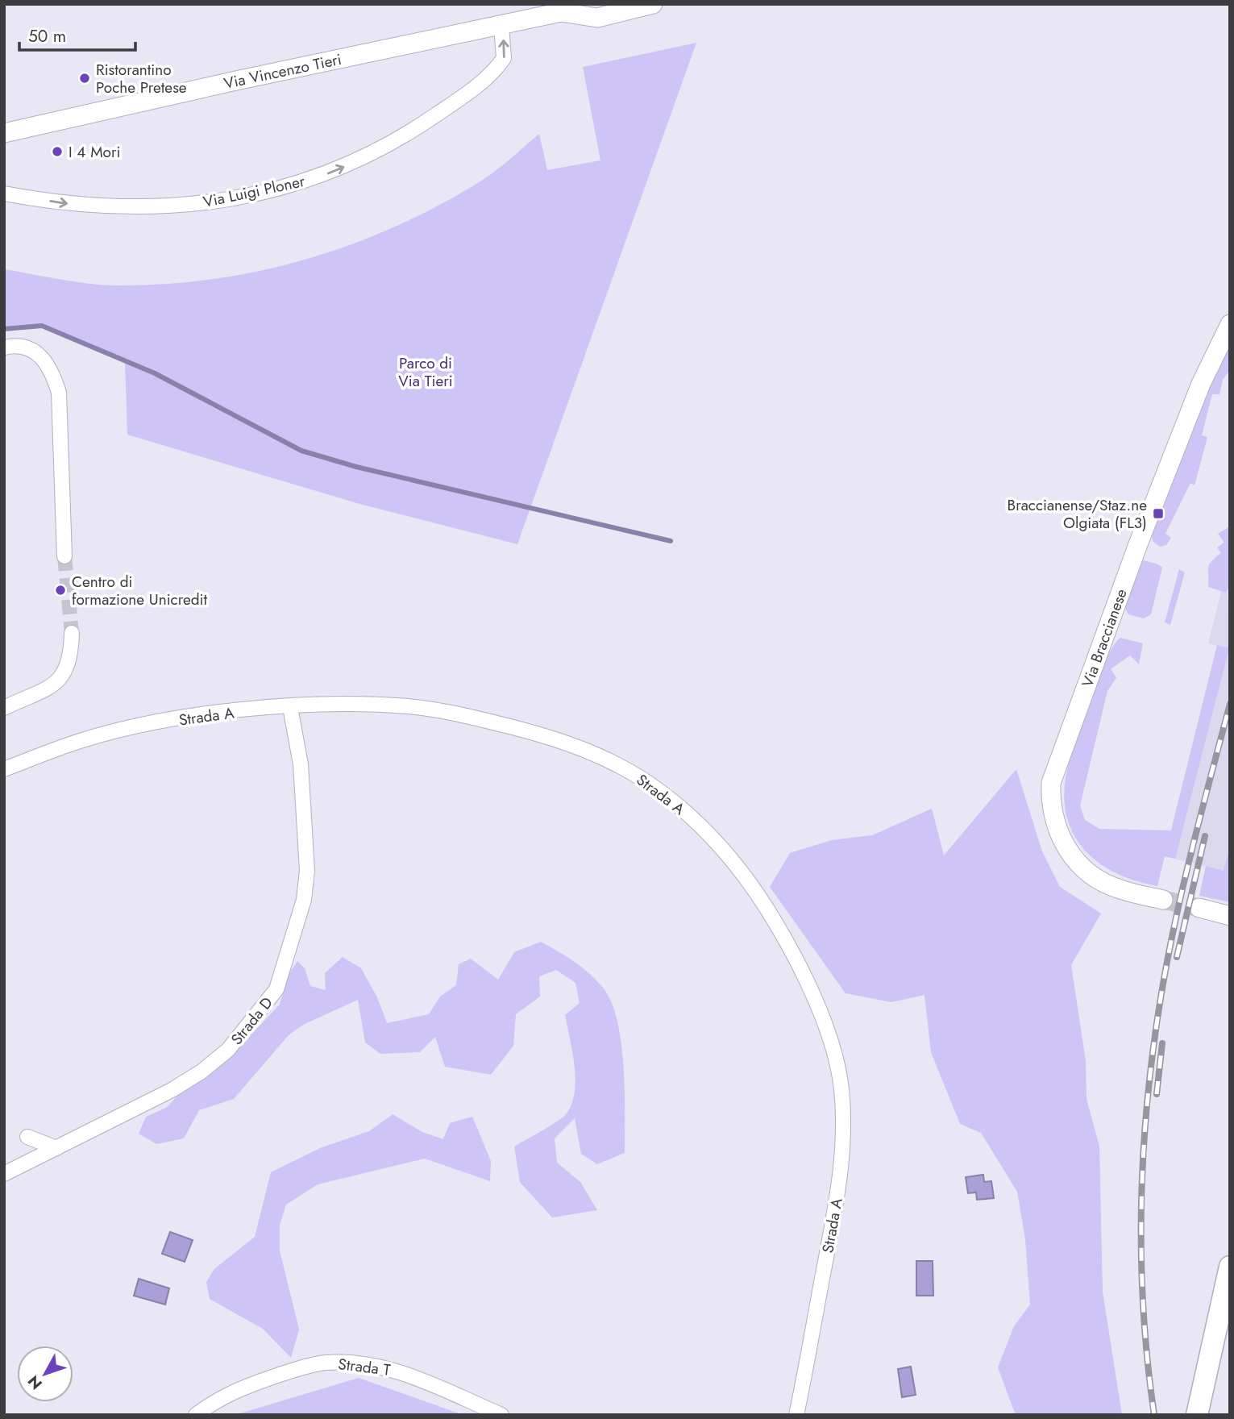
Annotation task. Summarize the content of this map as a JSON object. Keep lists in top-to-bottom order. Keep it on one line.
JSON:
{"streets":{"street":["Via Vincenzo Tieri","Via Luigi Ploner","Via Braccianese","Strada A","Strada D","Strada T"]},"crossings":[["Via Vincenzo Tieri","Via Luigi Ploner"],["Strada A","Strada D"]],"one_way":["Via Luigi Ploner"],"parks":["Parco di Via Tieri"],"places":{"other":["Ristorantino Poche Pretese","I 4 Mori","Centro di formazione Unicredit"],"transit":["Braccianense/Staz.ne Olgiata (FL3)"]},"scale_bar":"50 m","north":"bottom left"}
